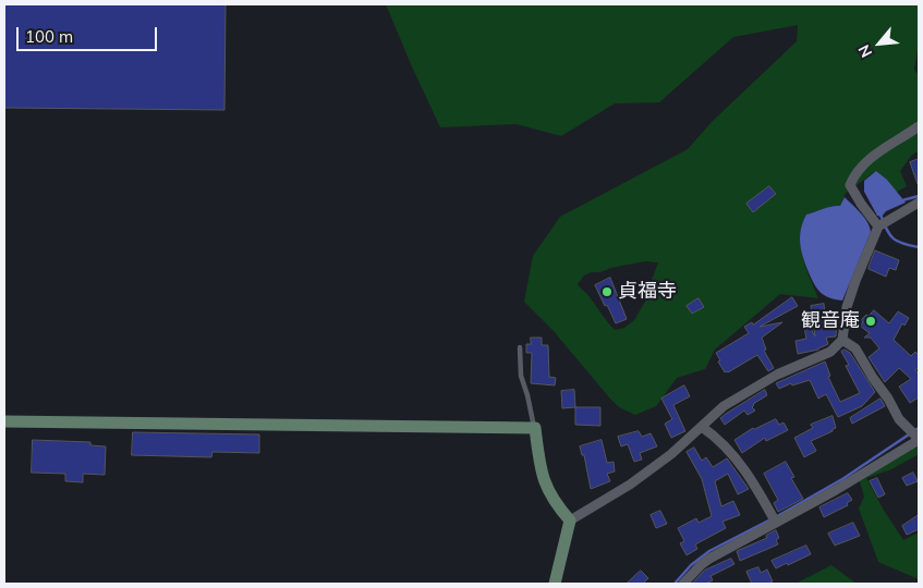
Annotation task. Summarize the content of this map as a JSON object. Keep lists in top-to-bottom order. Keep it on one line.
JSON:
{"places":["貞福寺","観音庵"],"scale_bar":"100 m","north":"bottom left"}
